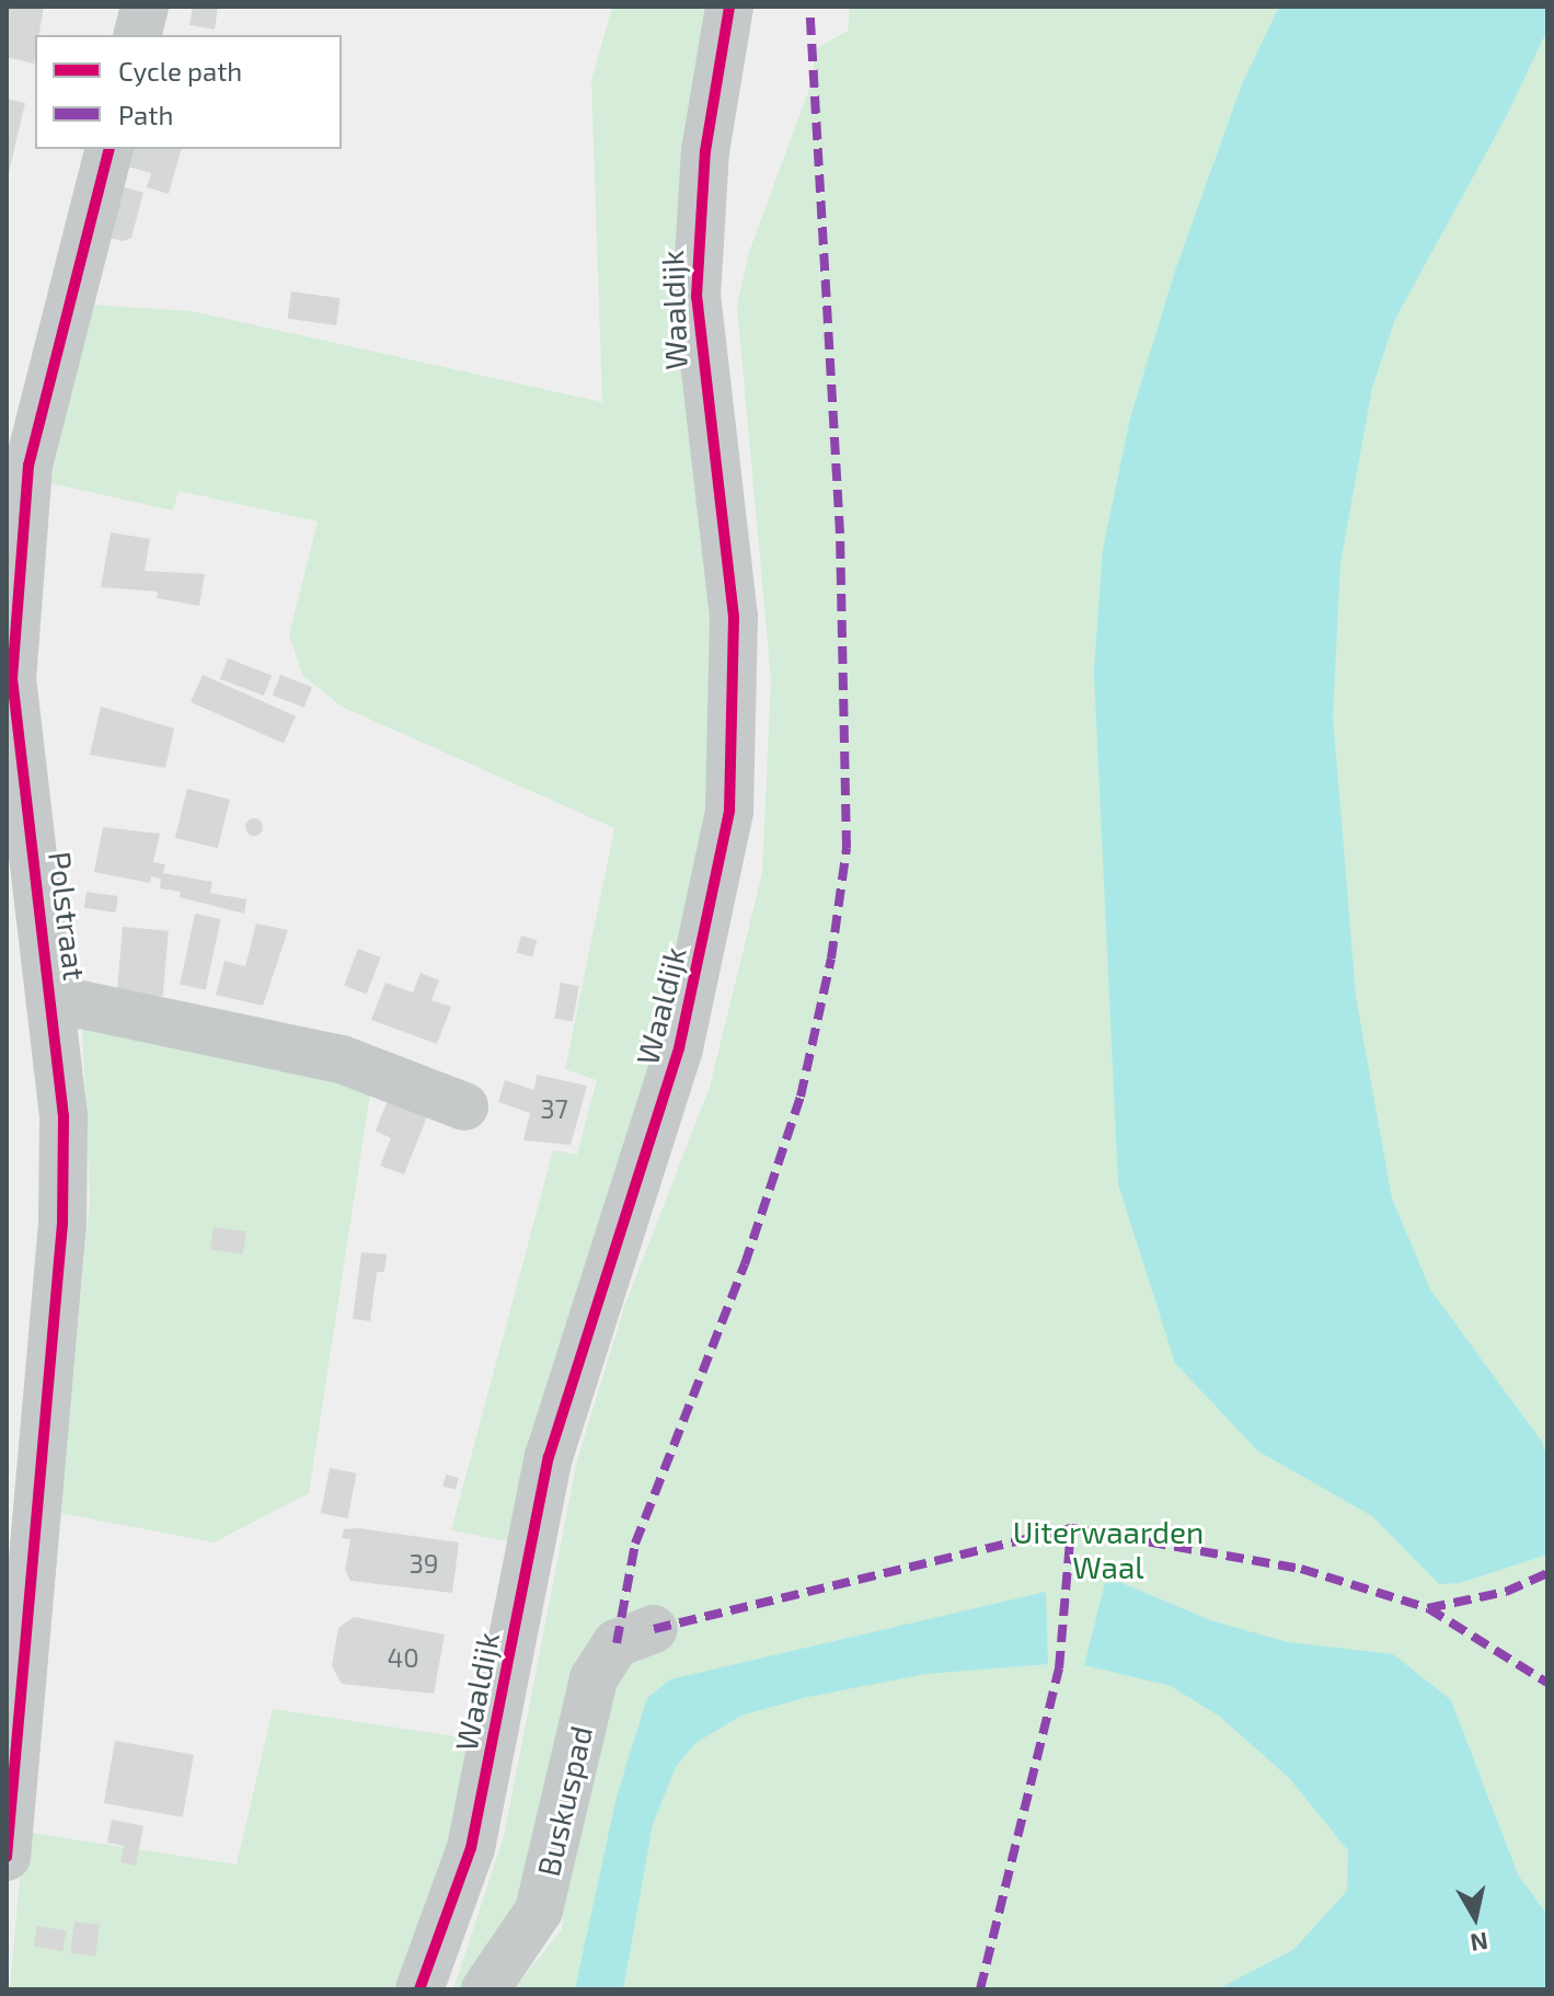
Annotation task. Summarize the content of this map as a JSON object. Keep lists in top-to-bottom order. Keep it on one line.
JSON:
{"streets":{"street":["Waaldijk","Polstraat","Buskuspad"]},"parks":["Uiterwaarden Waal"],"house_numbers":["37","39","40"],"legend":["Cycle path","Path"],"north":"bottom"}
